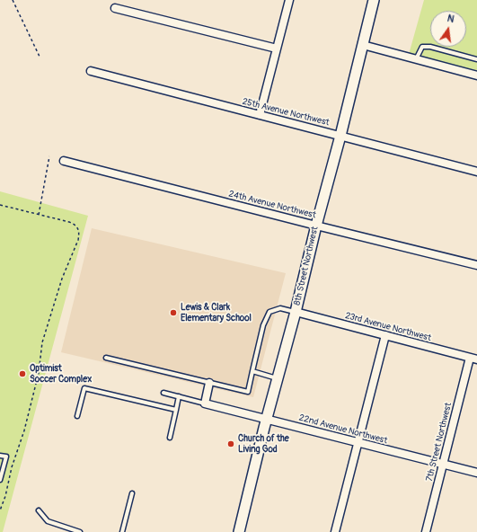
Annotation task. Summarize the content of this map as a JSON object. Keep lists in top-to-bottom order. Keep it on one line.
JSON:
{"streets":{"street":["25th Avenue Northwest","24th Avenue Northwest","8th Street Northwest","23rd Avenue Northwest","22nd Avenue Northwest","7th Street Northwest"]},"crossings":[["25th Avenue Northwest","8th Street Northwest"],["24th Avenue Northwest","8th Street Northwest"],["8th Street Northwest","23rd Avenue Northwest"],["8th Street Northwest","22nd Avenue Northwest"],["23rd Avenue Northwest","7th Street Northwest"],["22nd Avenue Northwest","7th Street Northwest"]],"places":["Lewis & Clark Elementary School","Optimist Soccer Complex","Church of the Living God"],"north":"top"}
